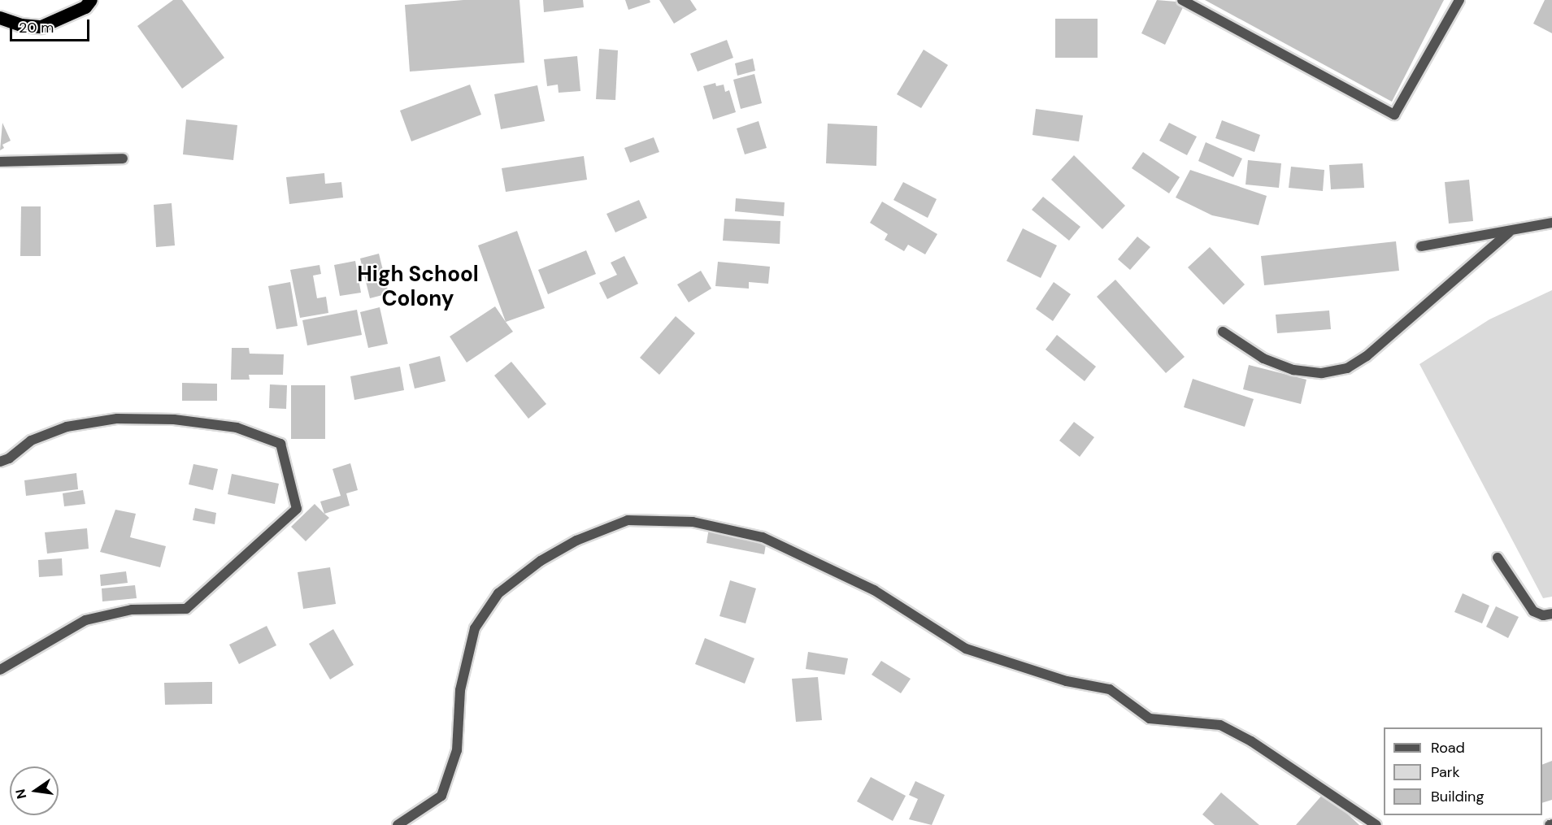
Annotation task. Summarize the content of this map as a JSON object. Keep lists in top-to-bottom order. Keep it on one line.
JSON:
{"districts":["High School Colony"],"legend":["Road","Park","Building"],"scale_bar":"20 m","north":"left"}
